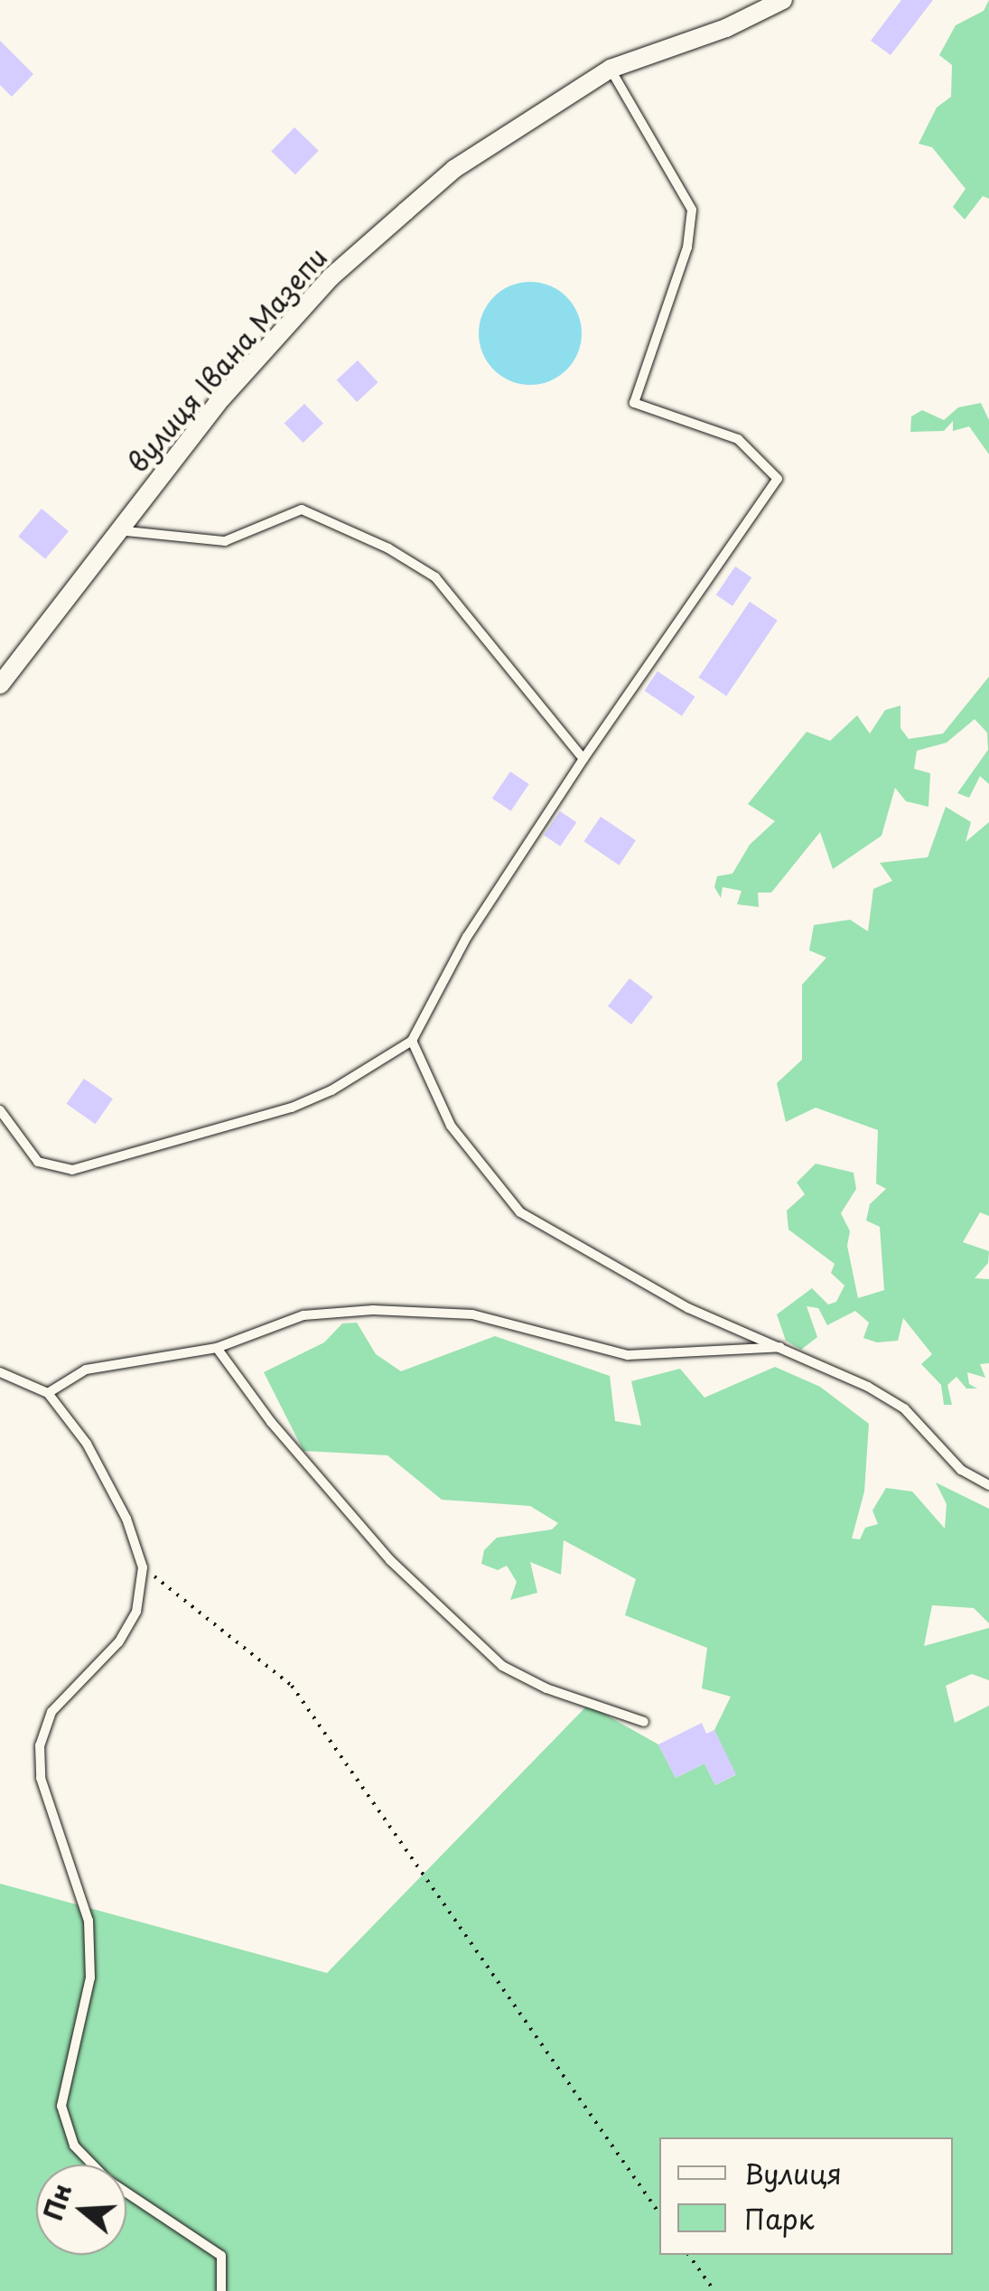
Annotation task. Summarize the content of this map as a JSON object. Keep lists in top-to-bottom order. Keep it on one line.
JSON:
{"streets":{"street":["вулиця Івана Мазепи"]},"legend":["Вулиця","Парк"],"north":"left"}
